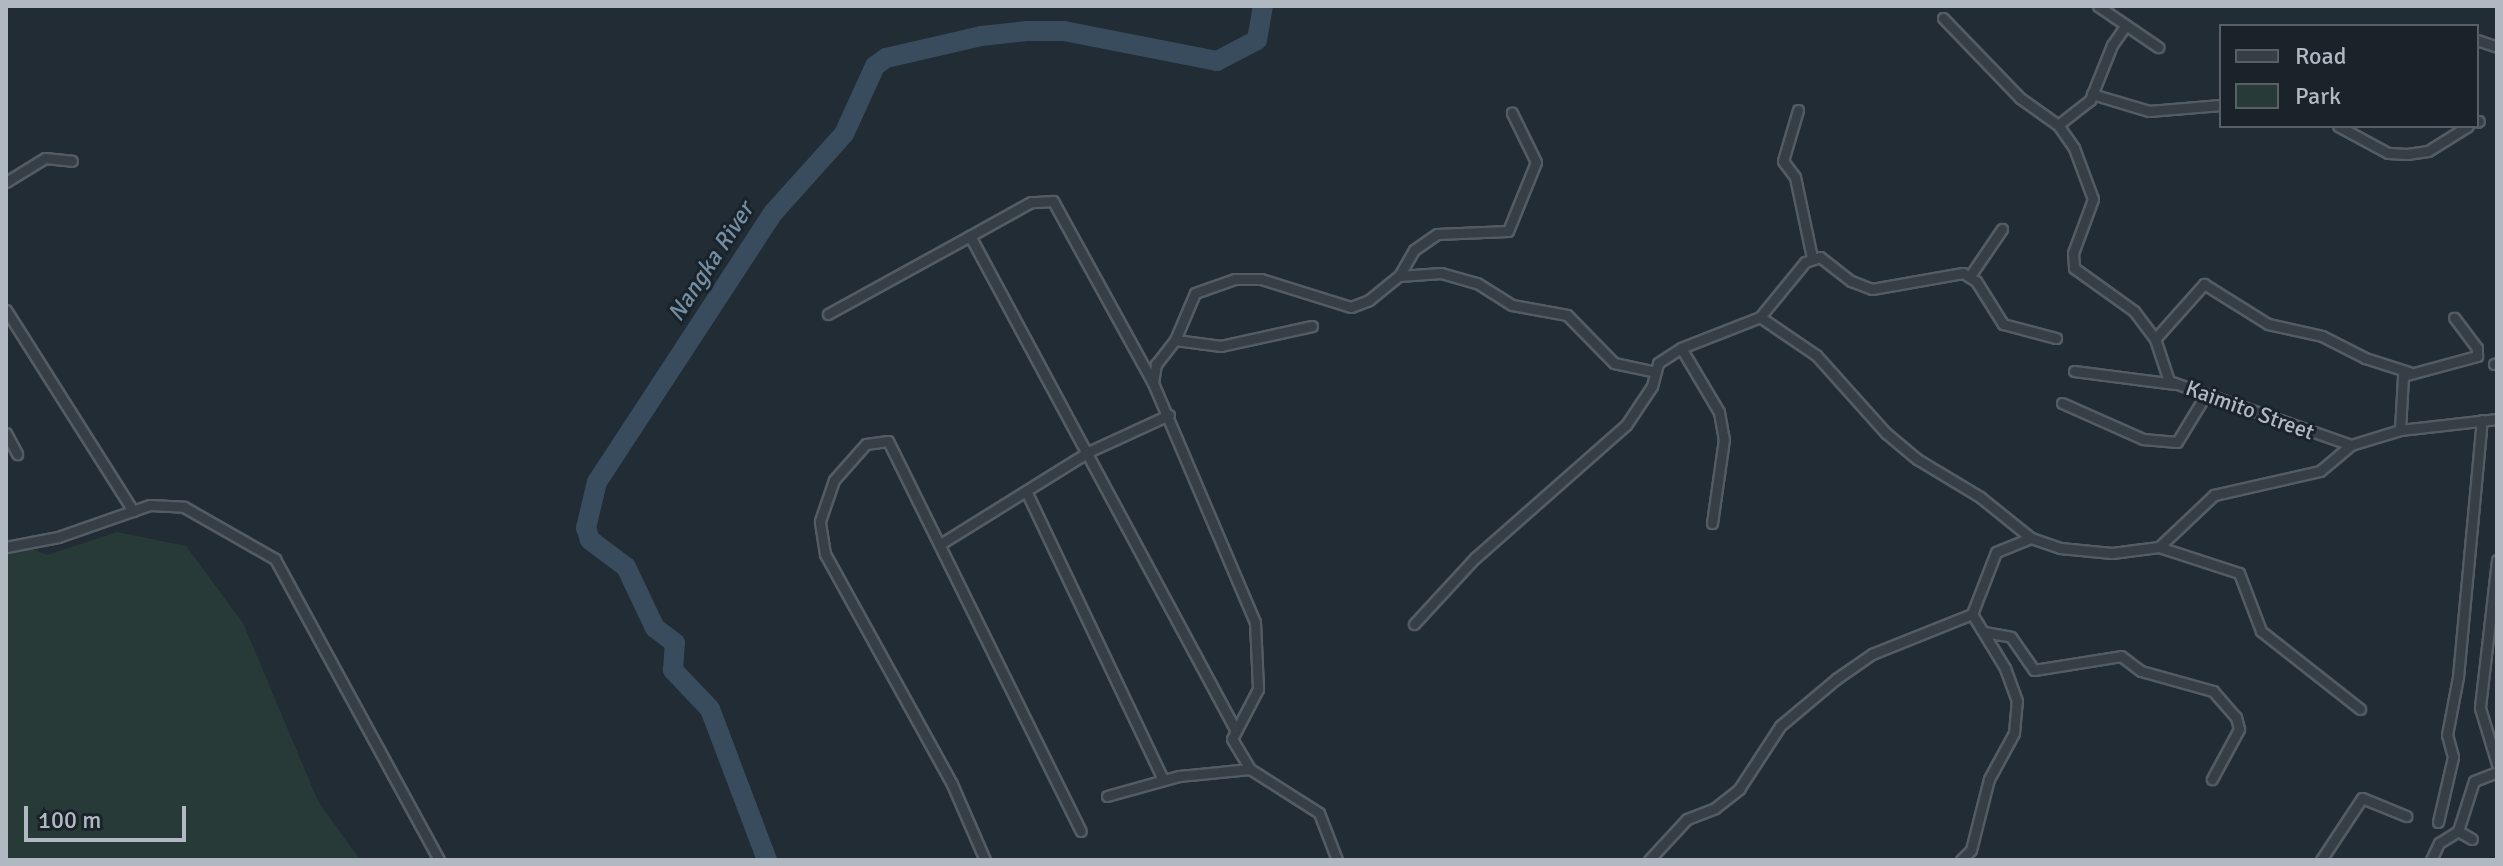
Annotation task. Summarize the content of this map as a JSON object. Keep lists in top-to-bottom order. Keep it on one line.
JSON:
{"streets":{"street":["Kaimito Street"]},"water":["Nangka River"],"legend":["Road","Park"],"scale_bar":"100 m"}
